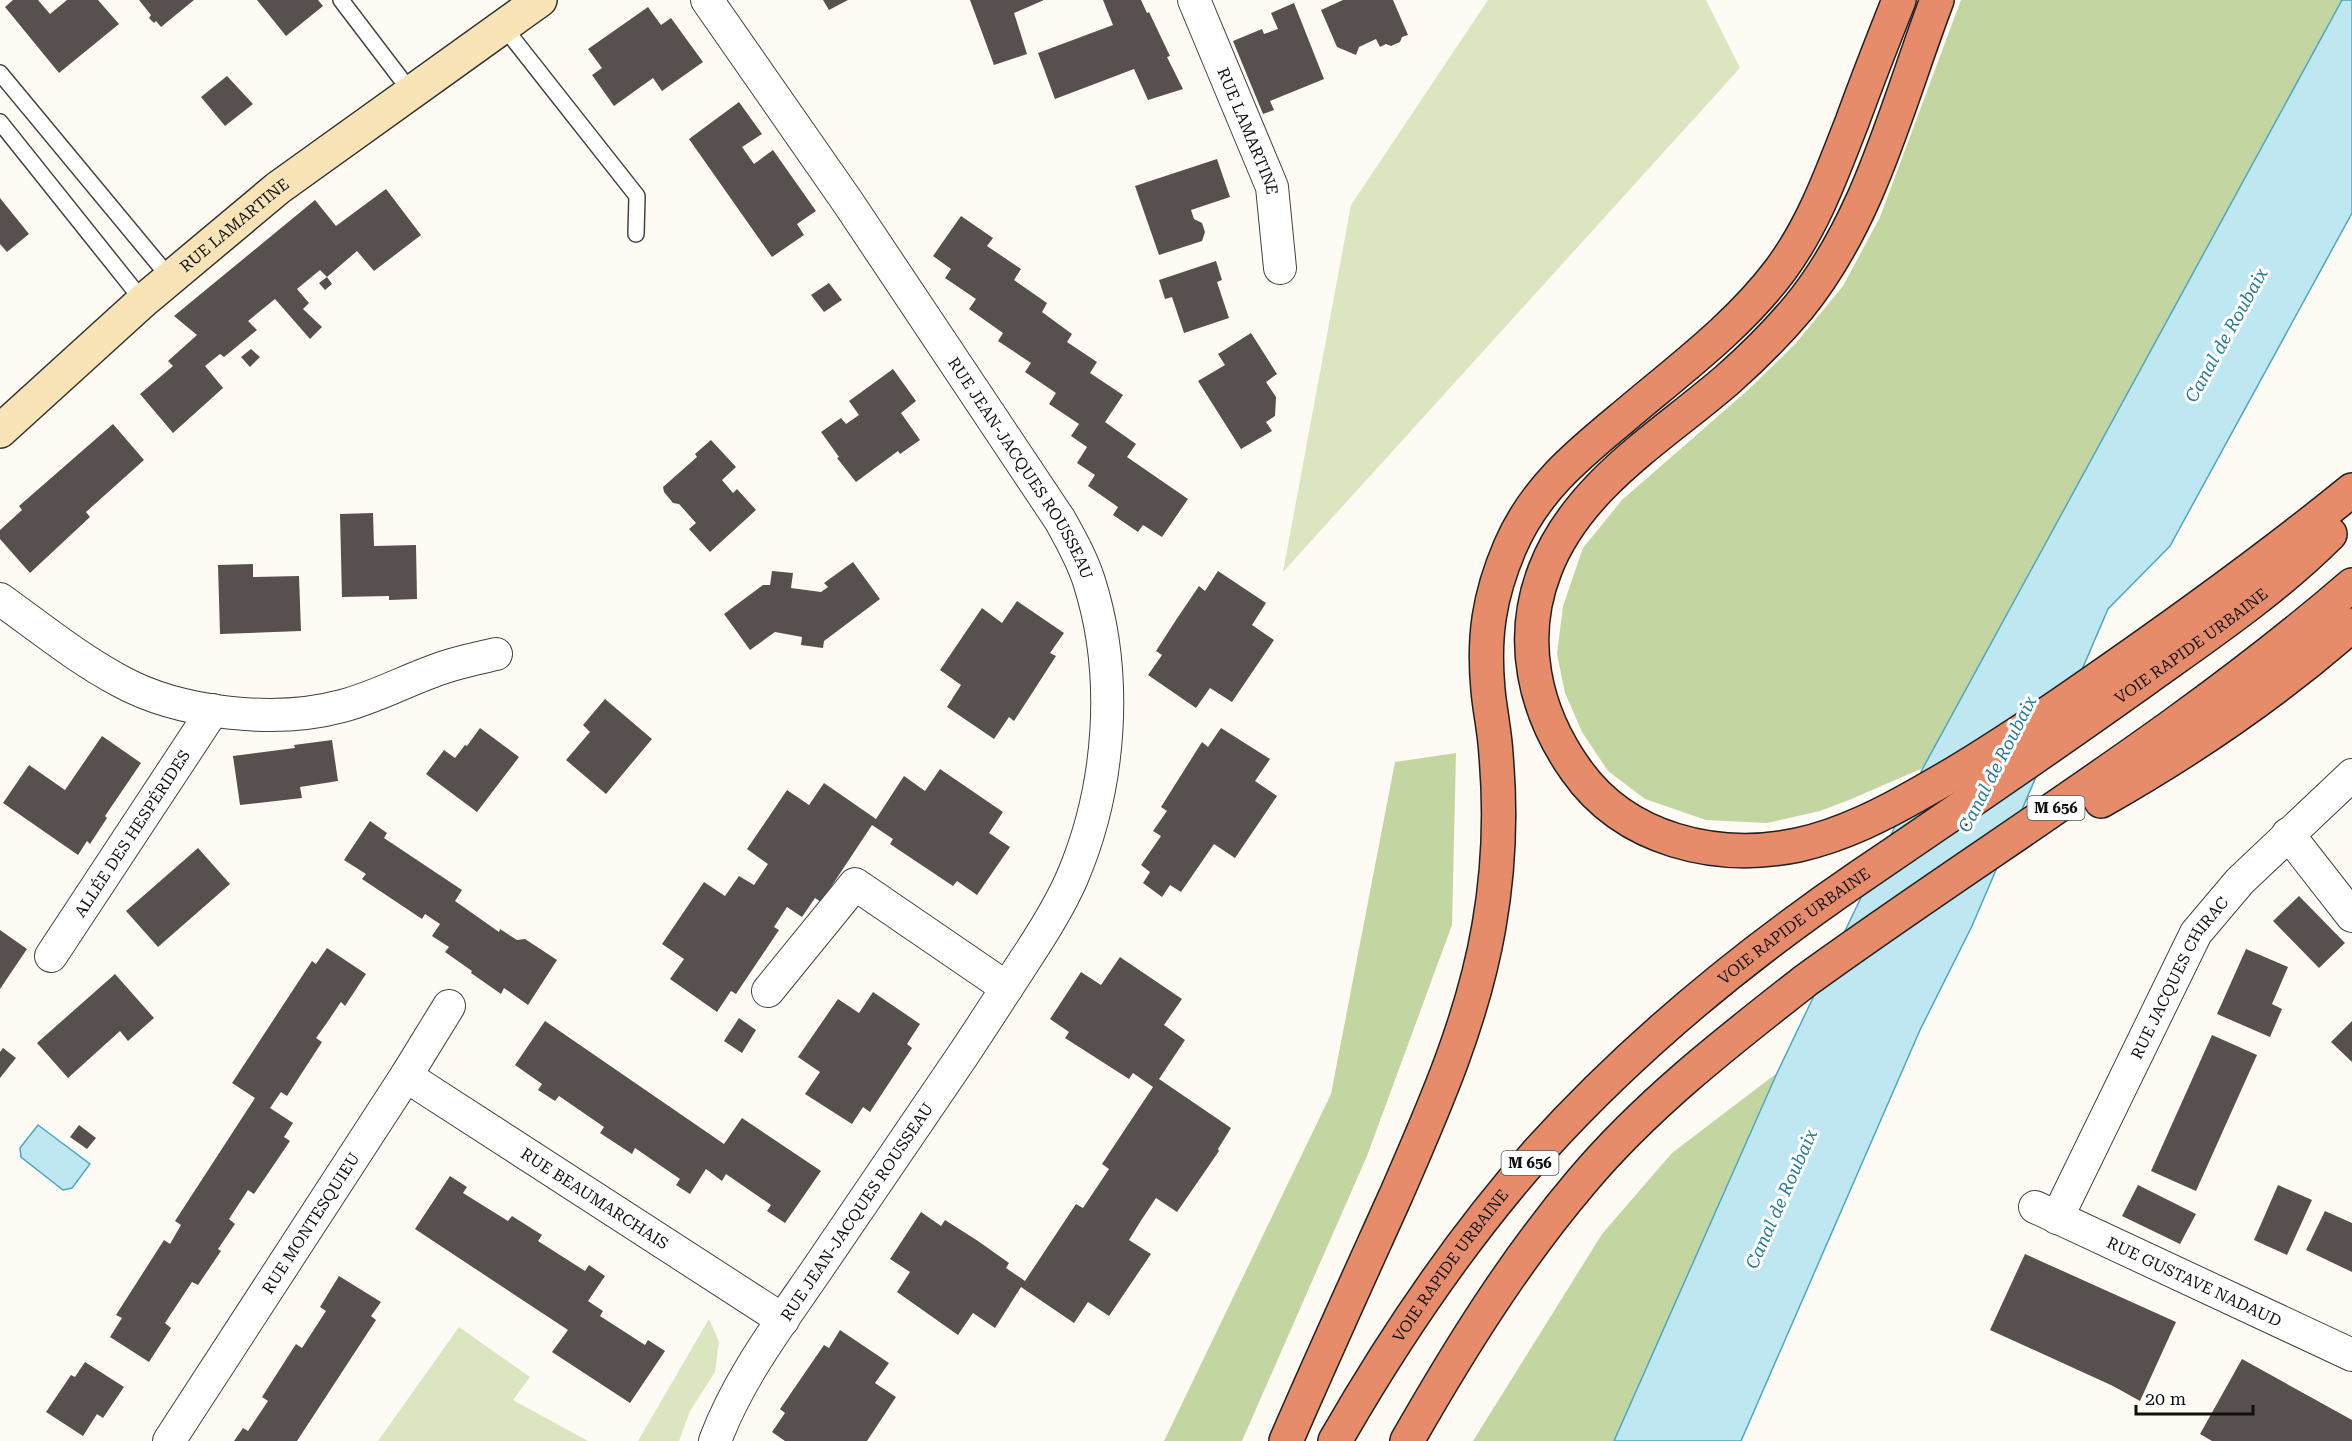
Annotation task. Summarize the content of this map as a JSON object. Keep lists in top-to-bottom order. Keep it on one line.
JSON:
{"streets":{"highway":["VOIE RAPIDE URBAINE","M 656"],"street":["RUE LAMARTINE","RUE JEAN-JACQUES ROUSSEAU","ALLÉE DES HESPÉRIDES","RUE JACQUES CHIRAC","RUE BEAUMARCHAIS","RUE MONTESQUIEU","RUE GUSTAVE NADAUD"]},"crossings":[["RUE JEAN-JACQUES ROUSSEAU","RUE BEAUMARCHAIS"],["RUE JACQUES CHIRAC","RUE GUSTAVE NADAUD"],["RUE BEAUMARCHAIS","RUE MONTESQUIEU"]],"water":["Canal de Roubaix"],"scale_bar":"20 m"}
